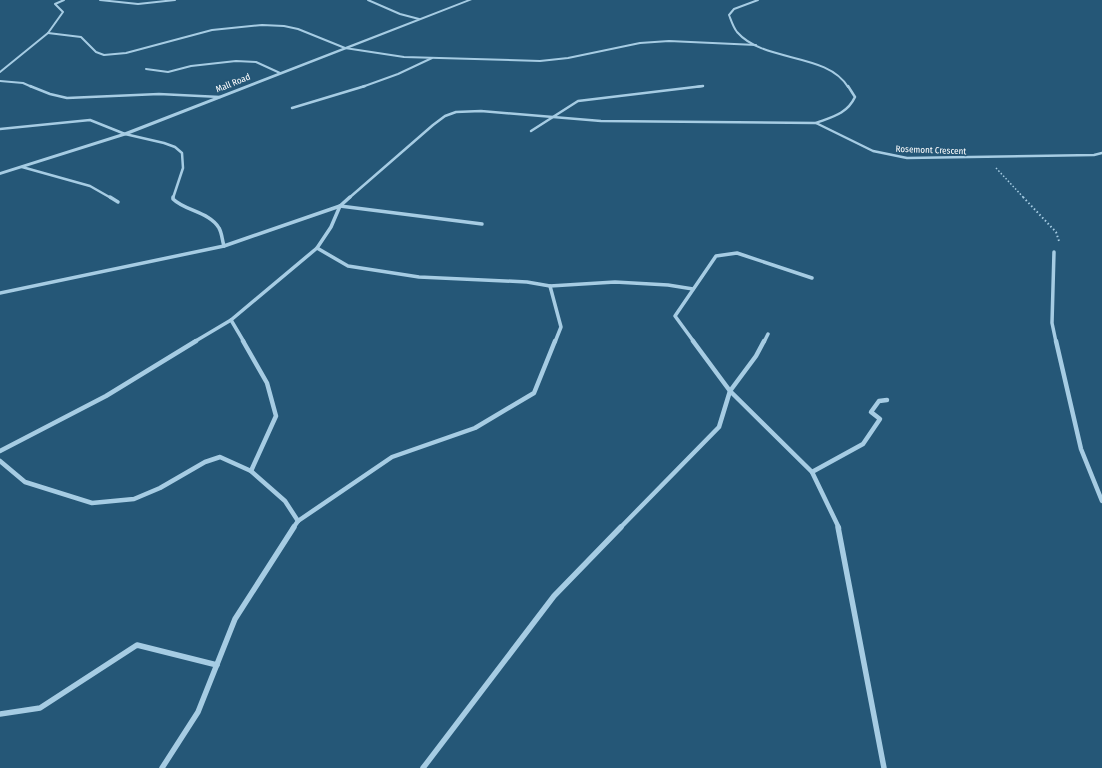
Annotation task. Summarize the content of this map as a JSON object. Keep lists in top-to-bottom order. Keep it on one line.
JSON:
{"streets":{"street":["Mall Road","Rosemont Crescent"]}}
